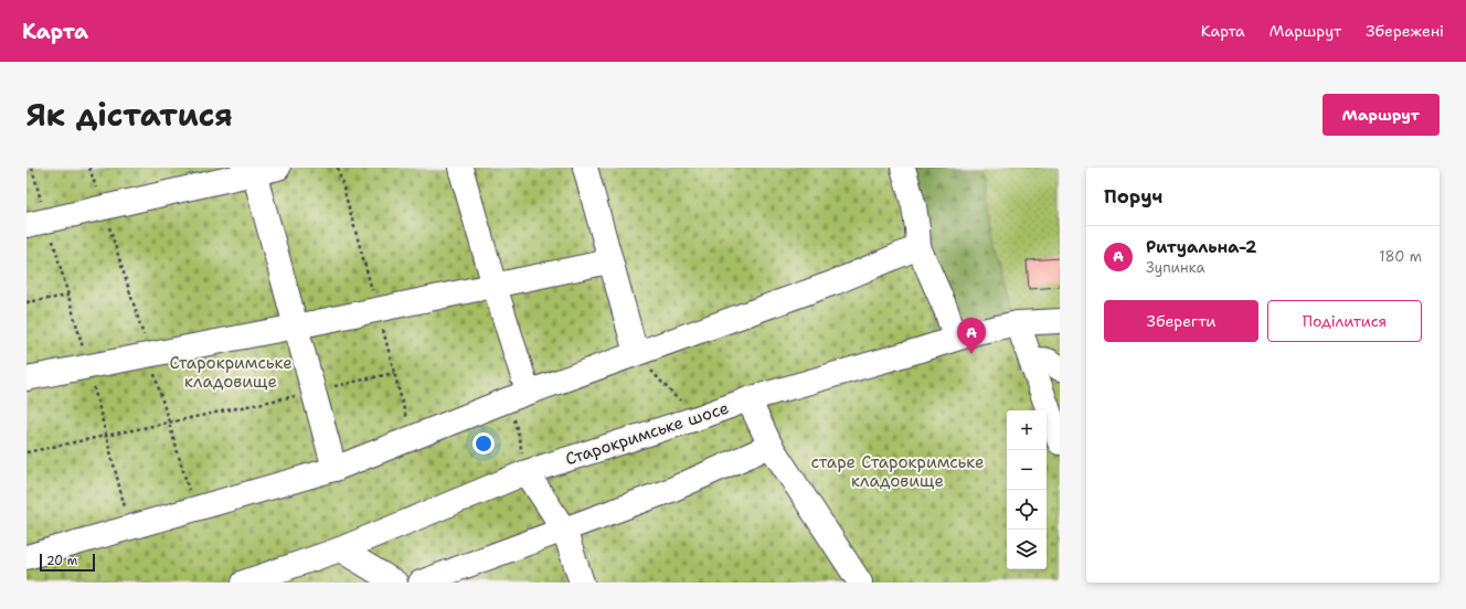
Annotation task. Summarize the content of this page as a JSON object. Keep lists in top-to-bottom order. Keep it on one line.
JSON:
{"streets":{"street":["Старокримське шосе"]},"parks":["Старокримське кладовище","старе Старокримське кладовище"],"scale_bar":"20 m","page":{"header":"Карта","nav":["Карта","Маршрут","Збережені"],"title":"Як дістатися","buttons":["Маршрут",["Зберегти","Поділитися"]],"heading":"Поруч","list":[{"mark":"A","name":"Ритуальна-2","note":"Зупинка","value":"180 m"}],"pins":"A","map_buttons":["+","−"],"scale":"20 m"}}
